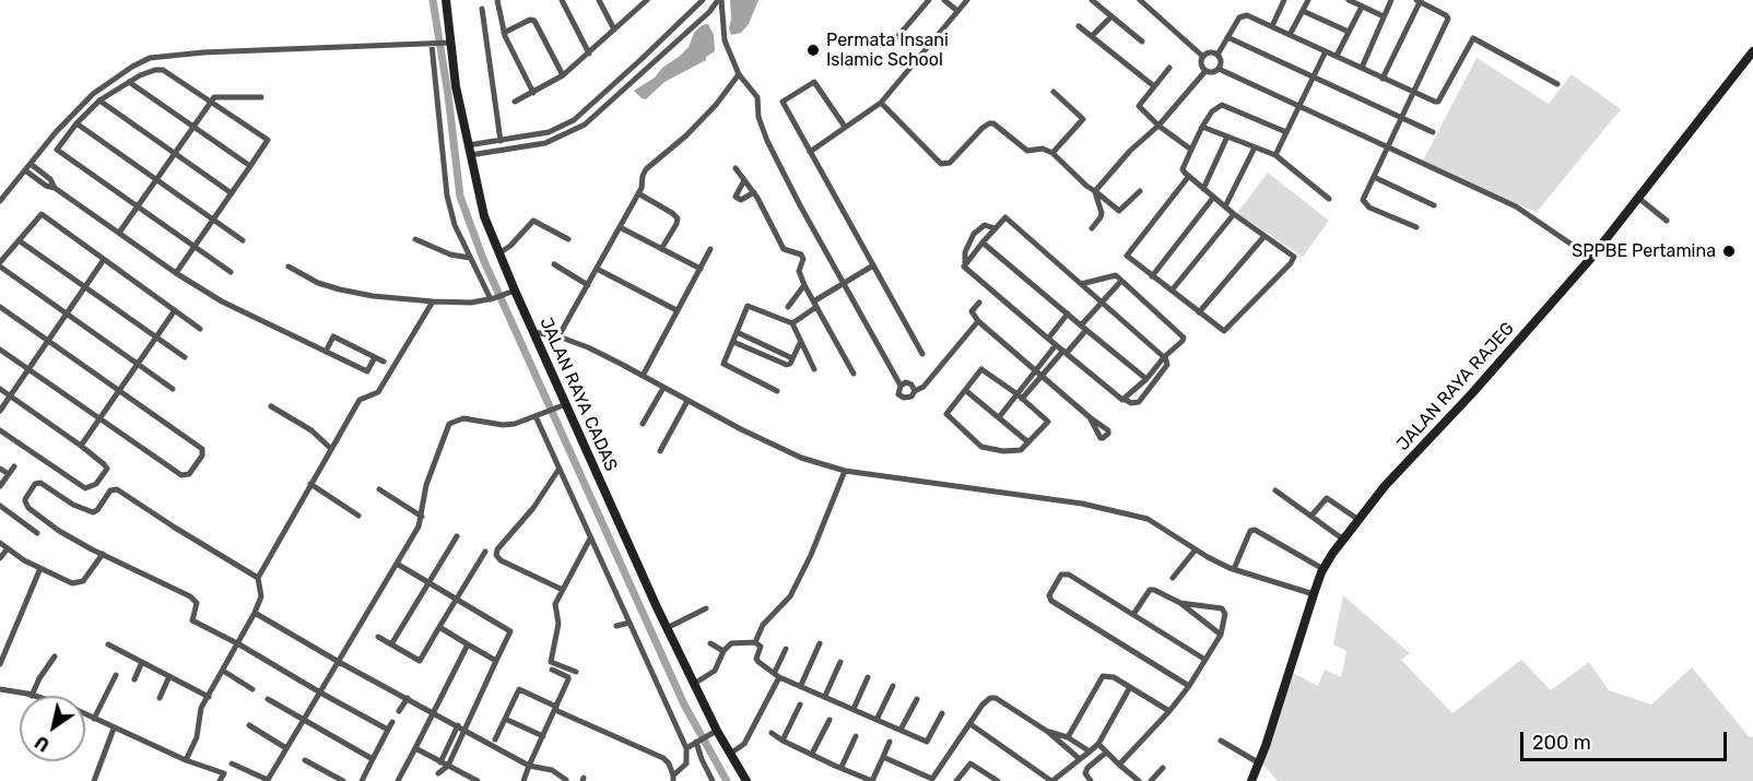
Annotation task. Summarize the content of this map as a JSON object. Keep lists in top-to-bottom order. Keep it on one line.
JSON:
{"streets":{"main road":["JALAN RAYA RAJEG","JALAN RAYA CADAS"]},"places":["Permata Insani Islamic School","SPPBE Pertamina"],"scale_bar":"200 m","north":"bottom left"}
